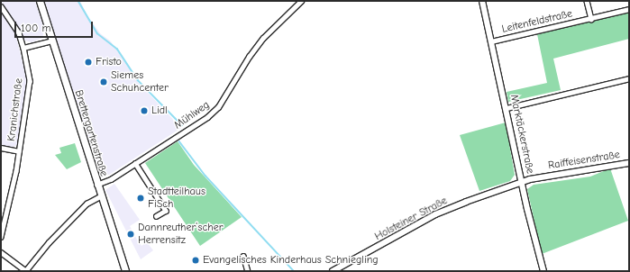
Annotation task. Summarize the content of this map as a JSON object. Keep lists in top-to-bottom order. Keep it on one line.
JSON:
{"streets":{"main road":["Brettergartenstraße"],"street":["Leitenfeldstraße","Kranichstraße","Mühlweg","Marktäckerstraße","Raiffeisenstraße","Holsteiner Straße"]},"crossings":[["Leitenfeldstraße","Marktäckerstraße"],["Mühlweg","Brettergartenstraße"],["Marktäckerstraße","Raiffeisenstraße"],["Marktäckerstraße","Holsteiner Straße"],["Raiffeisenstraße","Holsteiner Straße"]],"places":["Fristo","Siemes Schuhcenter","Lidl","Stadtteilhaus FiSch","Dannreuther’scher Herrensitz","Evangelisches Kinderhaus Schniegling"],"scale_bar":"100 m"}
